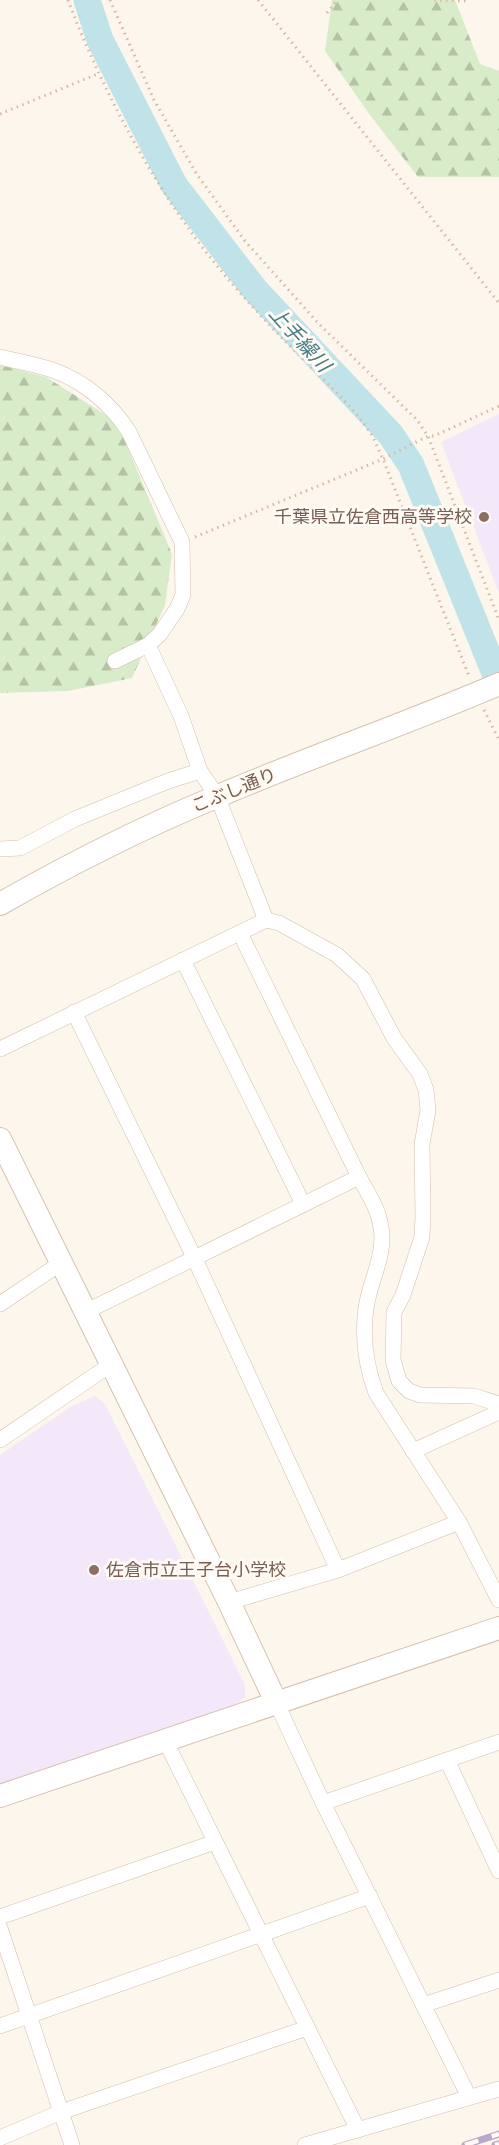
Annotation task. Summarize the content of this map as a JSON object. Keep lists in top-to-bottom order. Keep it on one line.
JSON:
{"streets":{"street":["こぶし通り"]},"water":["上手繰川"],"places":["千葉県立佐倉西高等学校","佐倉市立王子台小学校"]}
